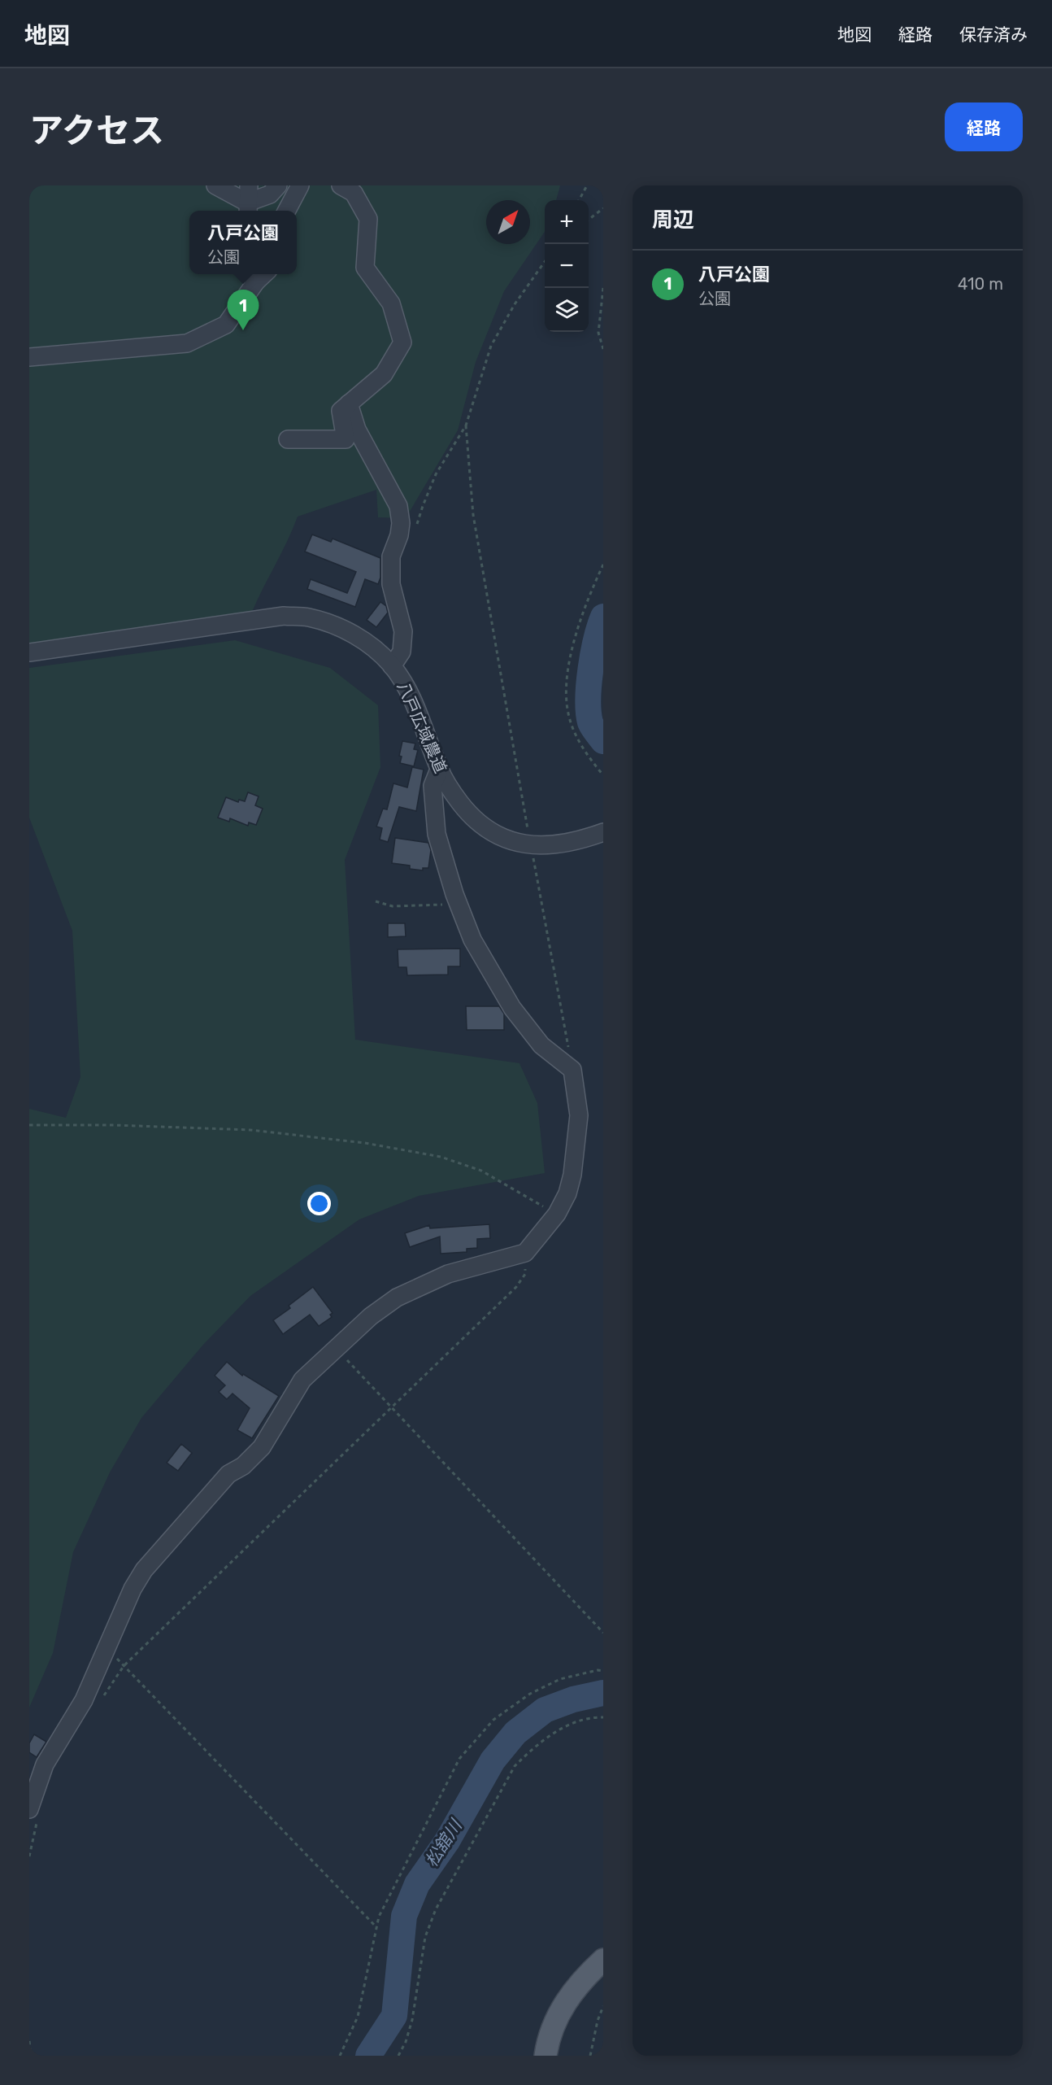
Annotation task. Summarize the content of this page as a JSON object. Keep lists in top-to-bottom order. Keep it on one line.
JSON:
{"streets":{"street":["八戸広域農道"]},"water":["松舘川"],"north":"top right","page":{"header":"地図","nav":["地図","経路","保存済み"],"title":"アクセス","buttons":"経路","heading":"周辺","map_buttons":["+","−"],"popup":["八戸公園","公園"],"list":[{"mark":"1","name":"八戸公園","note":"公園","value":"410 m"}],"pins":"1"}}
